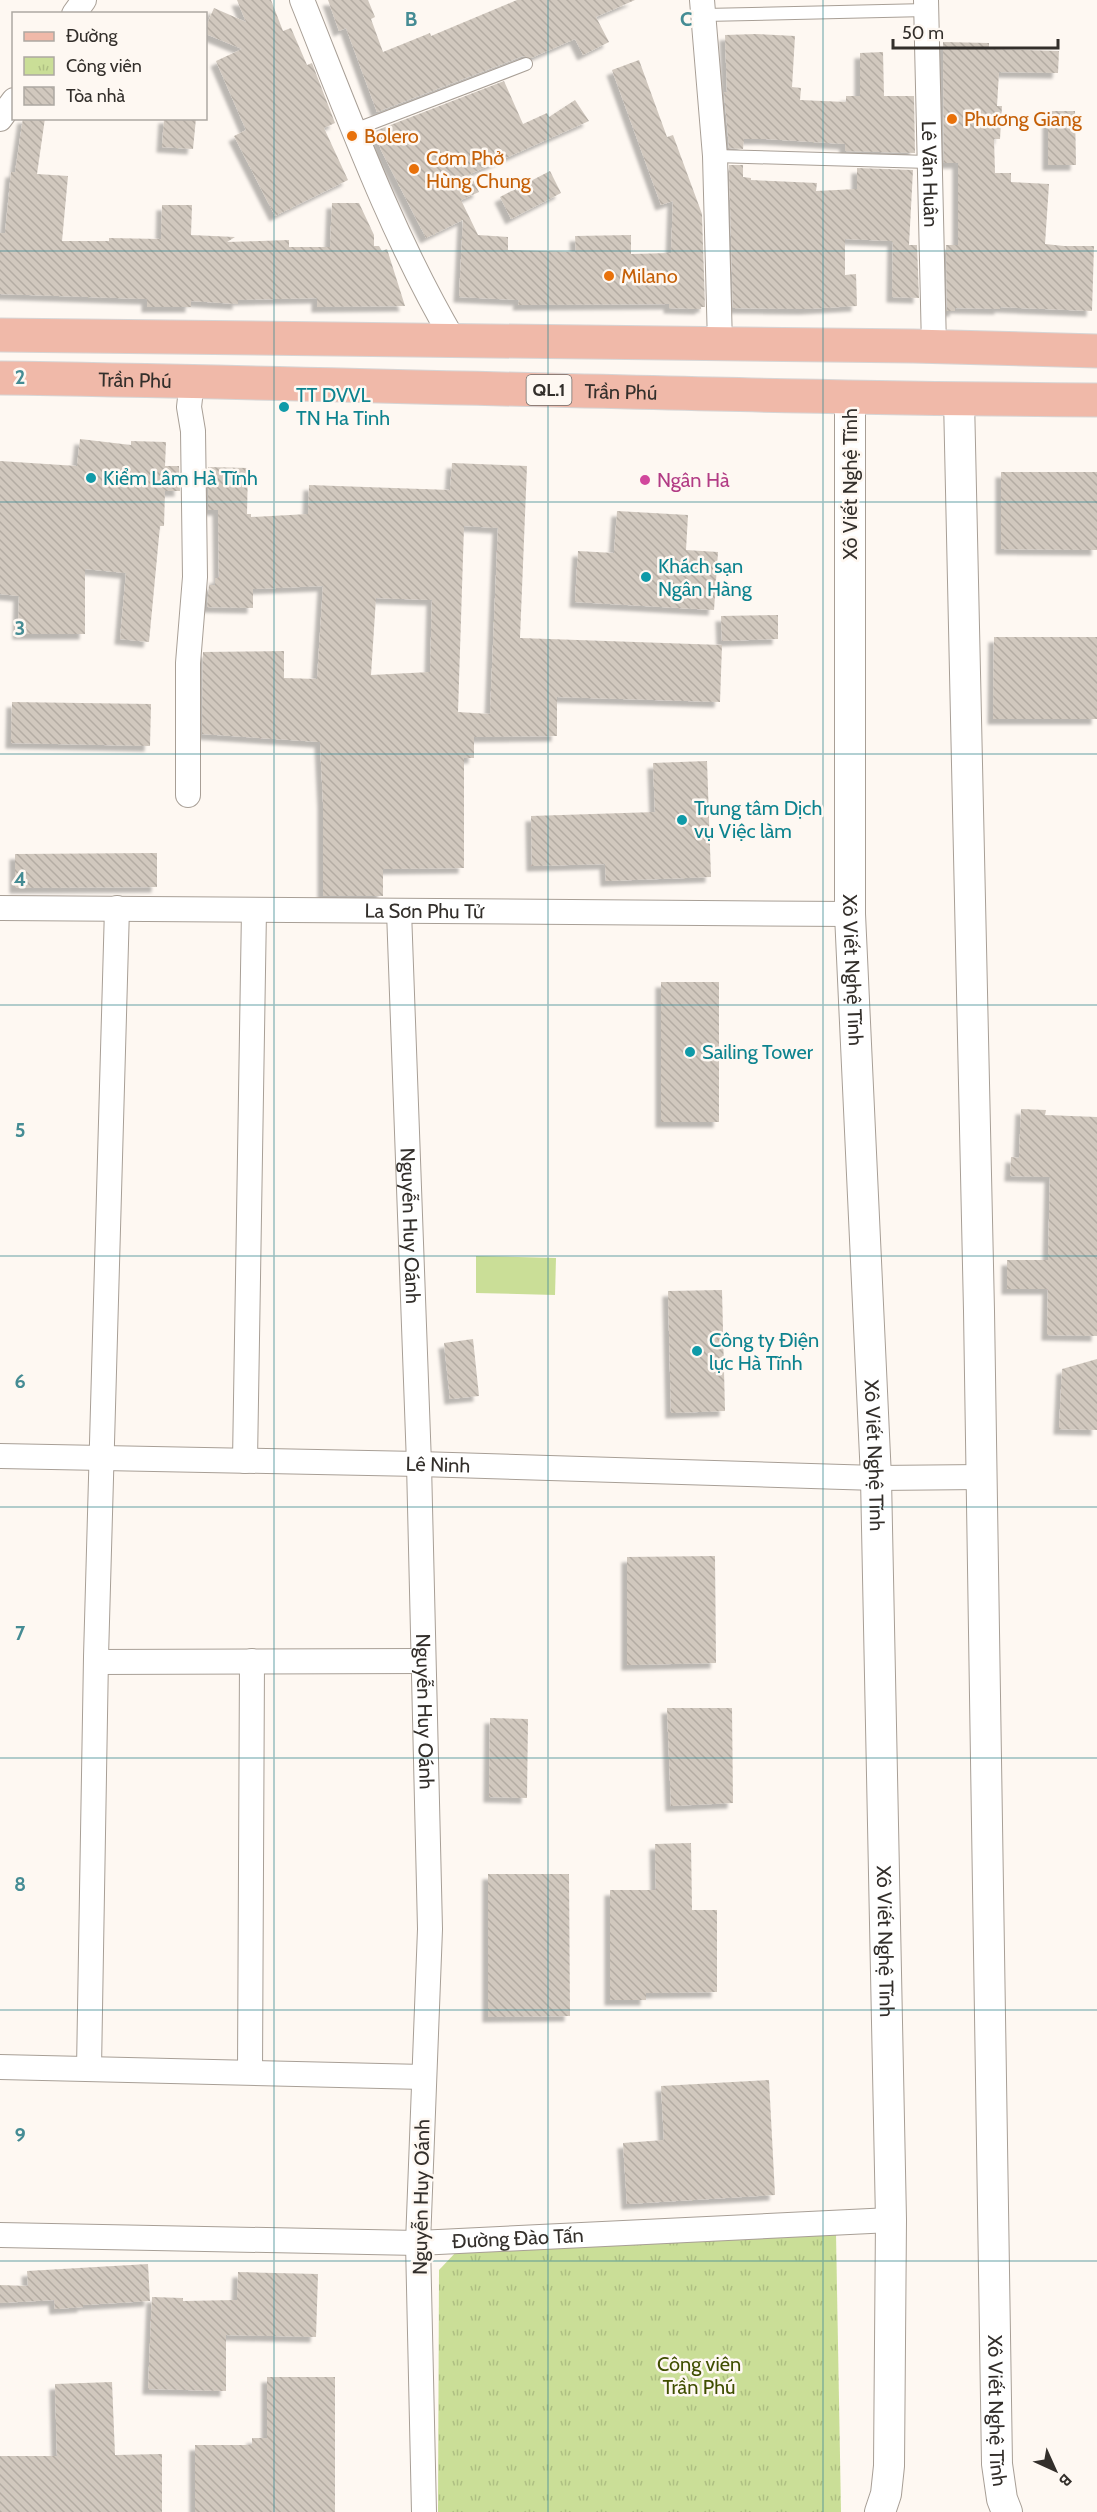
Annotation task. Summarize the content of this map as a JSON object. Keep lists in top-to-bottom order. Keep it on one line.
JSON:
{"streets":{"main road":["Trần Phú","QL.1"],"street":["Lê Văn Huân","Xô Viết Nghệ Tĩnh","La Sơn Phu Tử","Nguyễn Huy Oánh","Lê Ninh","Đường Đào Tấn"]},"crossings":[["Trần Phú","Xô Viết Nghệ Tĩnh"],["Xô Viết Nghệ Tĩnh","La Sơn Phu Tử"],["Xô Viết Nghệ Tĩnh","Lê Ninh"],["Xô Viết Nghệ Tĩnh","Đường Đào Tấn"],["La Sơn Phu Tử","Nguyễn Huy Oánh"],["Nguyễn Huy Oánh","Lê Ninh"],["Nguyễn Huy Oánh","Đường Đào Tấn"]],"parks":["Công viên Trần Phú"],"places":["Phương Giang","Bolero","Cơm Phở Hùng Chung","Milano","TT DVVL TN Ha Tinh","Kiểm Lâm Hà Tĩnh","Ngân Hà","Khách sạn Ngân Hàng","Trung tâm Dịch vụ Việc làm","Sailing Tower","Công ty Điện lực Hà Tĩnh"],"legend":["Đường","Công viên","Tòa nhà"],"scale_bar":"50 m","north":"bottom right","grid":{"columns":["B","C"],"rows":["2","3","4","5","6","7","8","9"]}}
